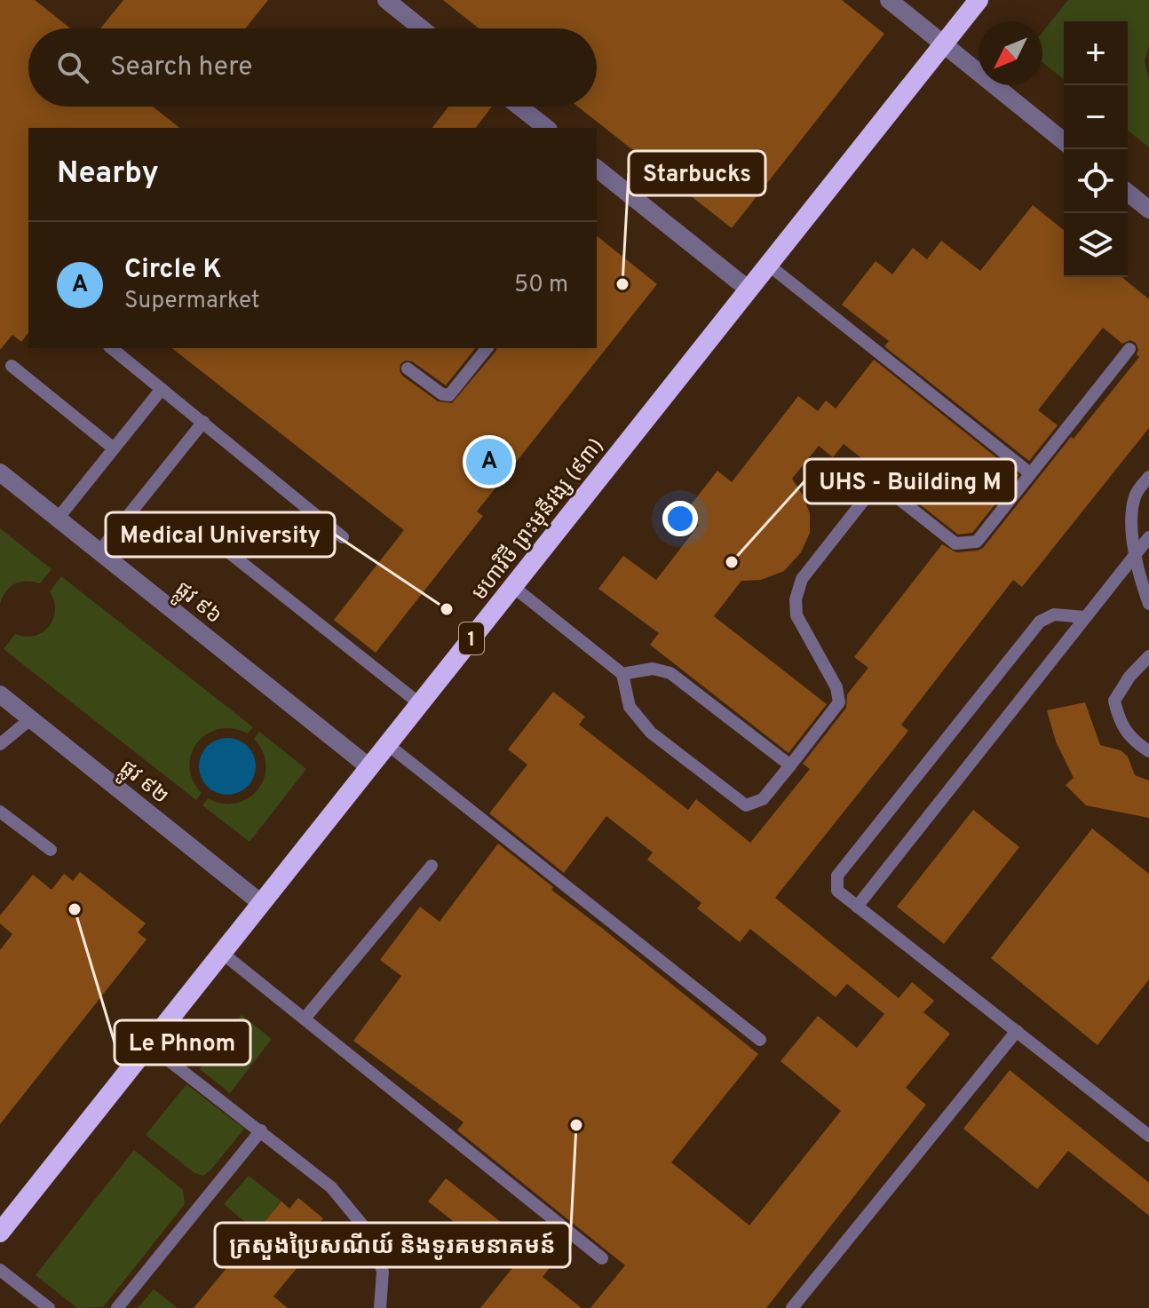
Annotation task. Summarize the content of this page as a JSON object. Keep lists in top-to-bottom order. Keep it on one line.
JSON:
{"streets":{"highway":["មហាវិថី ព្រះមុនីវង្ស (៩៣)","1"],"street":["ផ្លូវ ៩៦","ផ្លូវ ៩២"]},"crossings":[["មហាវិថី ព្រះមុនីវង្ស (៩៣)","ផ្លូវ ៩៦"],["មហាវិថី ព្រះមុនីវង្ស (៩៣)","ផ្លូវ ៩២"]],"places":["Starbucks","UHS - Building M","Medical University","Le Phnom","ក្រសួងប្រៃសណីយ៍ និងទូរគមនាគមន៍"],"north":"bottom left","page":{"map_buttons":["+","−"],"search":"Search here","heading":"Nearby","list":[{"mark":"A","name":"Circle K","note":"Supermarket","value":"50 m"}],"pins":"A"}}
